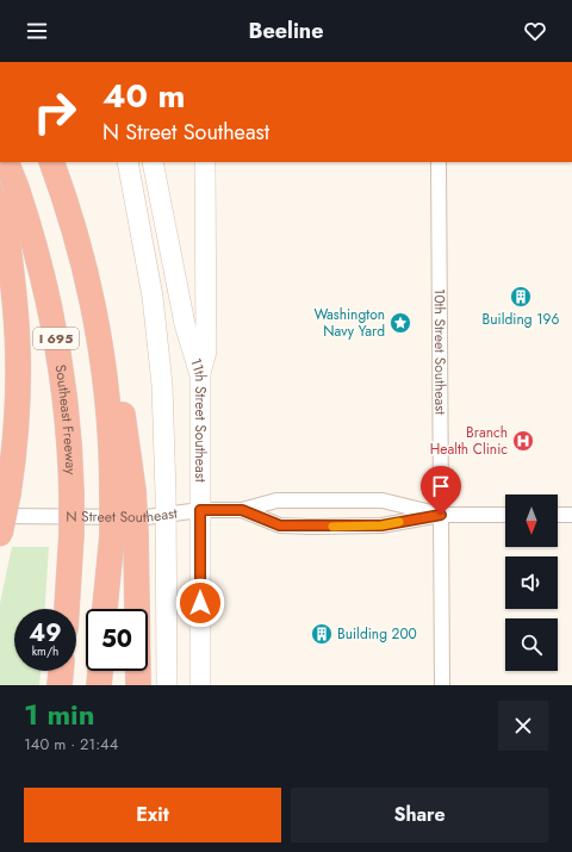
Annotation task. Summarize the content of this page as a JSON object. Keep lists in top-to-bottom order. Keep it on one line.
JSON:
{"streets":{"highway":["I 695","Southeast Freeway"],"main road":["11th Street Southeast"],"street":["10th Street Southeast","N Street Southeast"]},"crossings":[["10th Street Southeast","N Street Southeast"],["11th Street Southeast","N Street Southeast"]],"places":{"building":["Building 196","Building 200"],"place":["Washington Navy Yard"],"hospital":["Branch Health Clinic"]},"north":"bottom","page":{"header":"Beeline","turn":["40 m","N Street Southeast"],"speed":"49 km/h","limit":"50","heading":["1 min","140 m · 21:44"],"buttons":["Exit","Share"]}}
